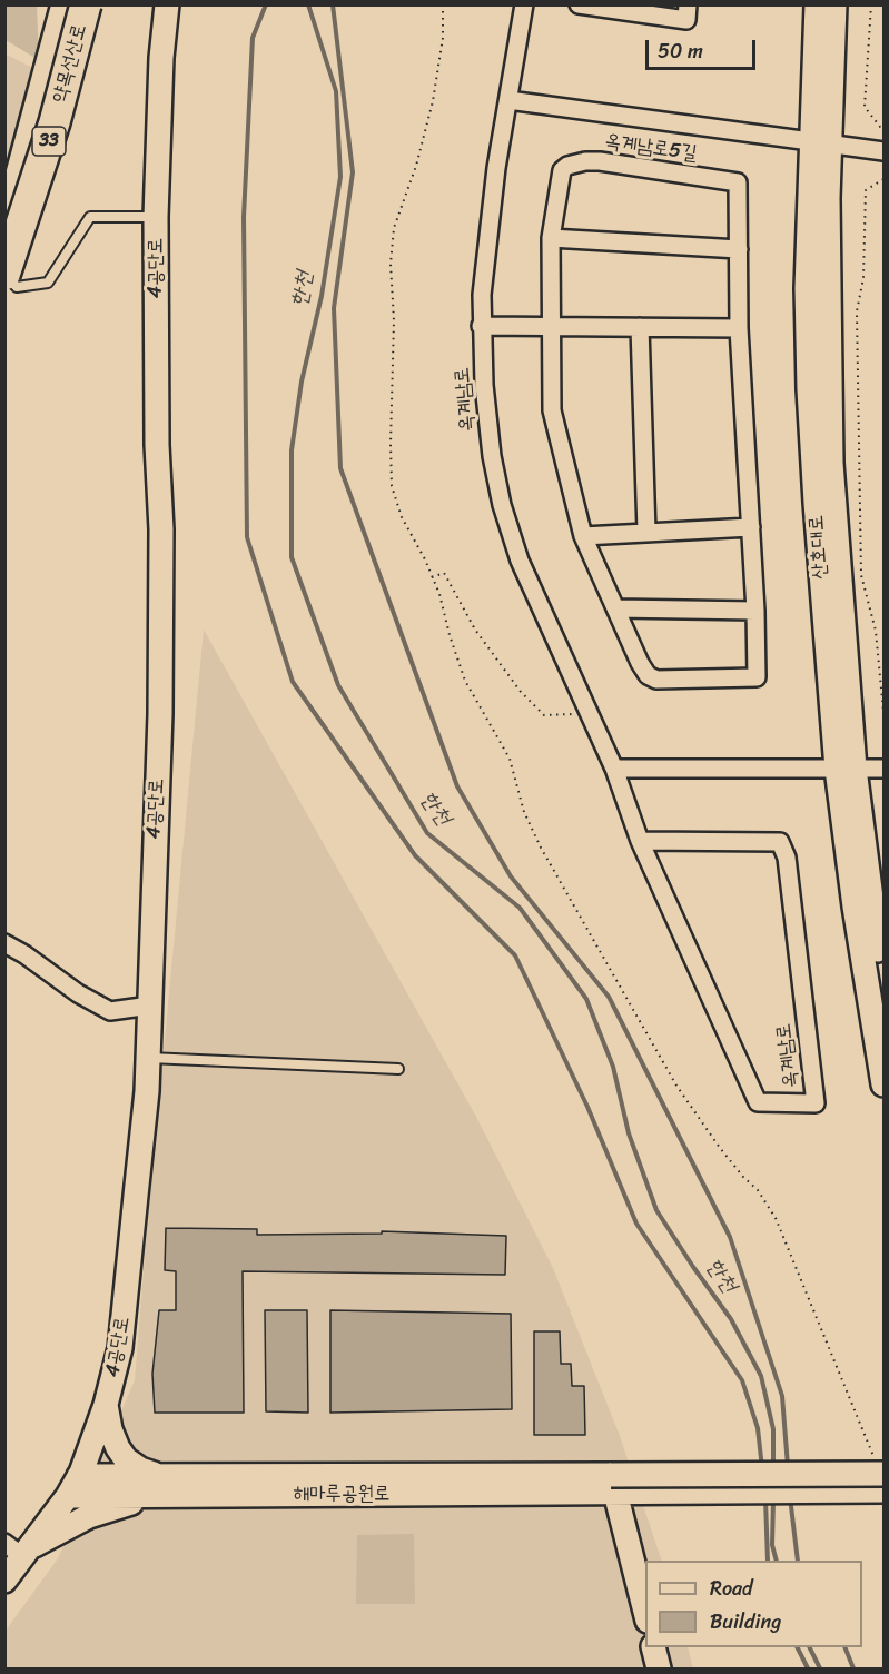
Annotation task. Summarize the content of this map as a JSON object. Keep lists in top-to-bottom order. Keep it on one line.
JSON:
{"streets":{"highway":["약목선산로","33"],"street":["옥계남로5길","4공단로","옥계남로","산호대로","해마루공원로"]},"crossings":[["4공단로","해마루공원로"]],"water":["한천"],"legend":["Road","Building"],"scale_bar":"50 m"}
